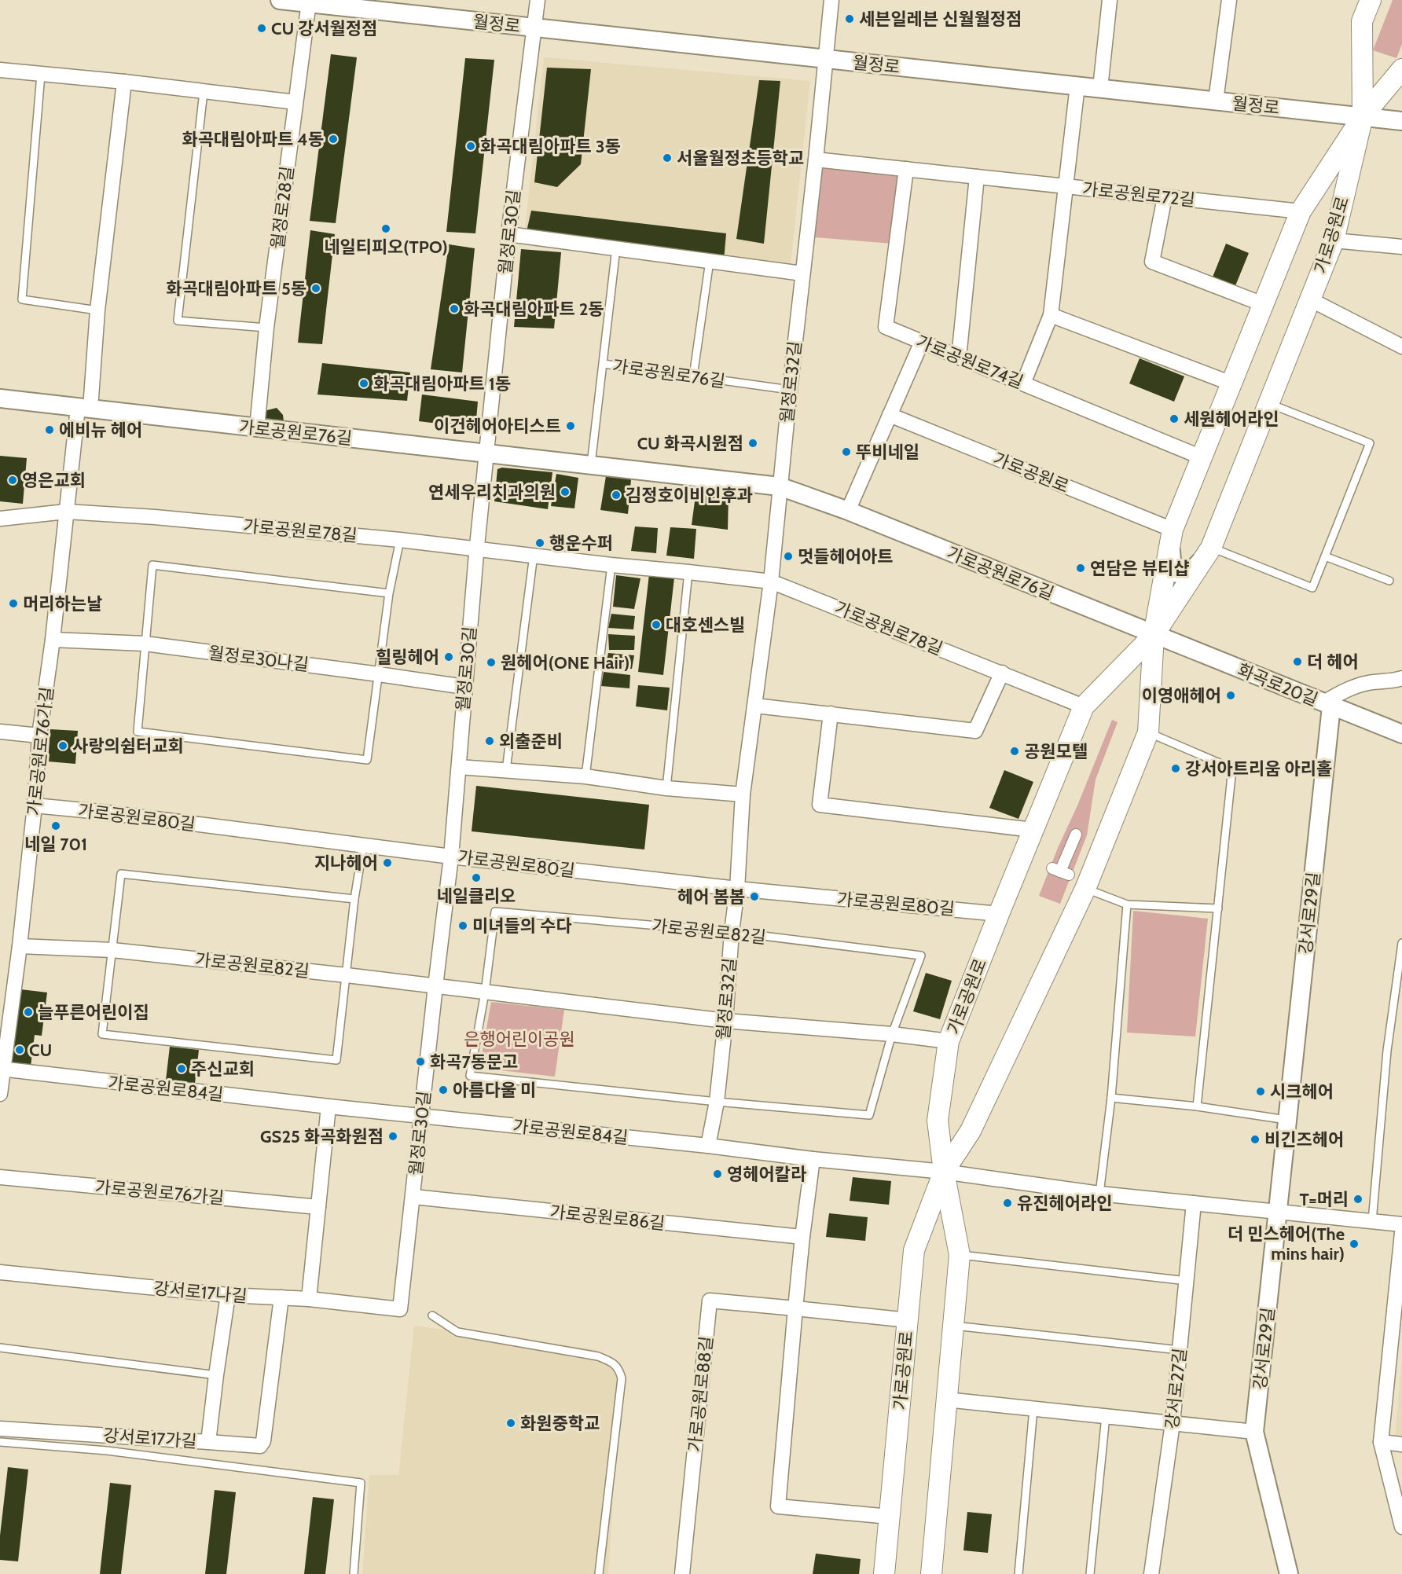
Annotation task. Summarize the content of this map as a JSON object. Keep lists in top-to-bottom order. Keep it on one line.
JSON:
{"streets":{"main road":["가로공원로"],"street":["월정로","가로공원로72길","월정로28길","월정로30길","가로공원로74길","가로공원로76길","월정로32길","가로공원로78길","월정로30나길","화곡로20길","가로공원로76가길","가로공원로80길","강서로29길","가로공원로82길","가로공원로84길","가로공원로86길","강서로17나길","강서로27길","가로공원로88길","강서로17가길"]},"crossings":[["월정로","월정로28길"],["월정로","월정로30길"],["월정로","가로공원로"],["월정로","월정로32길"],["가로공원로72길","가로공원로"],["가로공원로72길","가로공원로74길"],["가로공원로72길","월정로32길"],["월정로28길","가로공원로76길"],["월정로30길","가로공원로76길"],["월정로30길","가로공원로78길"],["월정로30길","월정로30나길"],["월정로30길","가로공원로80길"],["월정로30길","가로공원로82길"],["월정로30길","가로공원로84길"],["월정로30길","가로공원로86길"],["월정로30길","강서로17나길"],["가로공원로","가로공원로74길"],["가로공원로","가로공원로76길"],["가로공원로","가로공원로78길"],["가로공원로","화곡로20길"],["가로공원로","가로공원로80길"],["가로공원로","가로공원로82길"],["가로공원로","가로공원로84길"],["가로공원로","가로공원로88길"],["가로공원로76길","월정로32길"],["가로공원로76길","화곡로20길"],["가로공원로76길","가로공원로76가길"],["월정로32길","가로공원로78길"],["월정로32길","가로공원로80길"],["월정로32길","가로공원로82길"],["월정로32길","가로공원로84길"],["가로공원로78길","가로공원로76가길"],["월정로30나길","가로공원로76가길"],["화곡로20길","강서로29길"],["가로공원로76가길","가로공원로80길"],["가로공원로76가길","가로공원로82길"],["가로공원로76가길","가로공원로84길"],["강서로29길","가로공원로84길"],["가로공원로84길","강서로27길"],["강서로17나길","강서로17가길"]],"parks":["은행어린이공원"],"places":["세븐일레븐 신월월정점","CU 강서월정점","화곡대림아파트 4동","화곡대림아파트 3동","서울월정초등학교","네일티피오(TPO)","화곡대림아파트 5동","화곡대림아파트 2동","화곡대림아파트 1동","세원헤어라인","이건헤어아티스트","에비뉴 헤어","CU 화곡시원점","뚜비네일","영은교회","연세우리치과의원","김정호이비인후과","행운수퍼","멋들헤어아트","연담은 뷰티샵","머리하는날","대호센스빌","힐링헤어","더 헤어","원헤어(ONE Hair)","이영애헤어","외출준비","사랑의쉼터교회","공원모텔","강서아트리움 아리홀","네일 701","지나헤어","네일클리오","헤어 봄봄","미녀들의 수다","늘푸른어린이집","CU","화곡7동문고","주신교회","아름다울 미","시크헤어","GS25 화곡화원점","비긴즈헤어","영헤어칼라","T=머리","유진헤어라인","더 민스헤어(The mins hair)","화원중학교"]}
